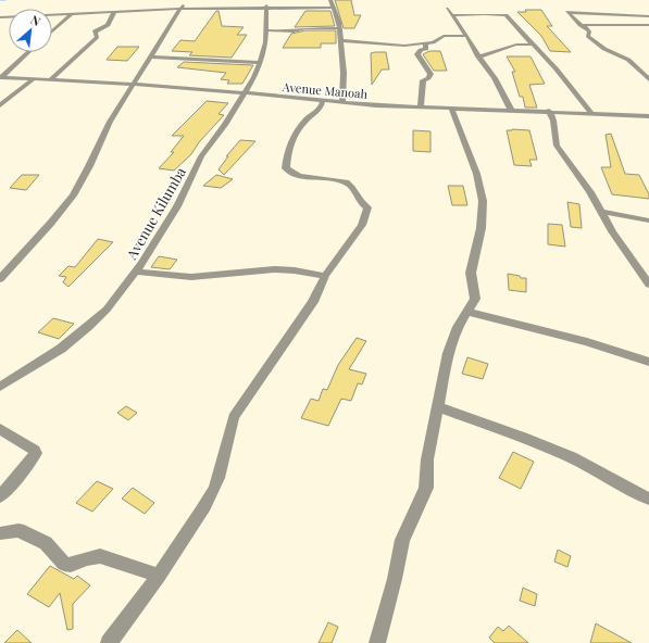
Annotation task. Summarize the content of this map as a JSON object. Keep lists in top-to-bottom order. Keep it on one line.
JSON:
{"streets":{"street":["Avenue Manoah","Avenue Kilumba"]},"crossings":[["Avenue Manoah","Avenue Kilumba"]],"north":"top right"}
